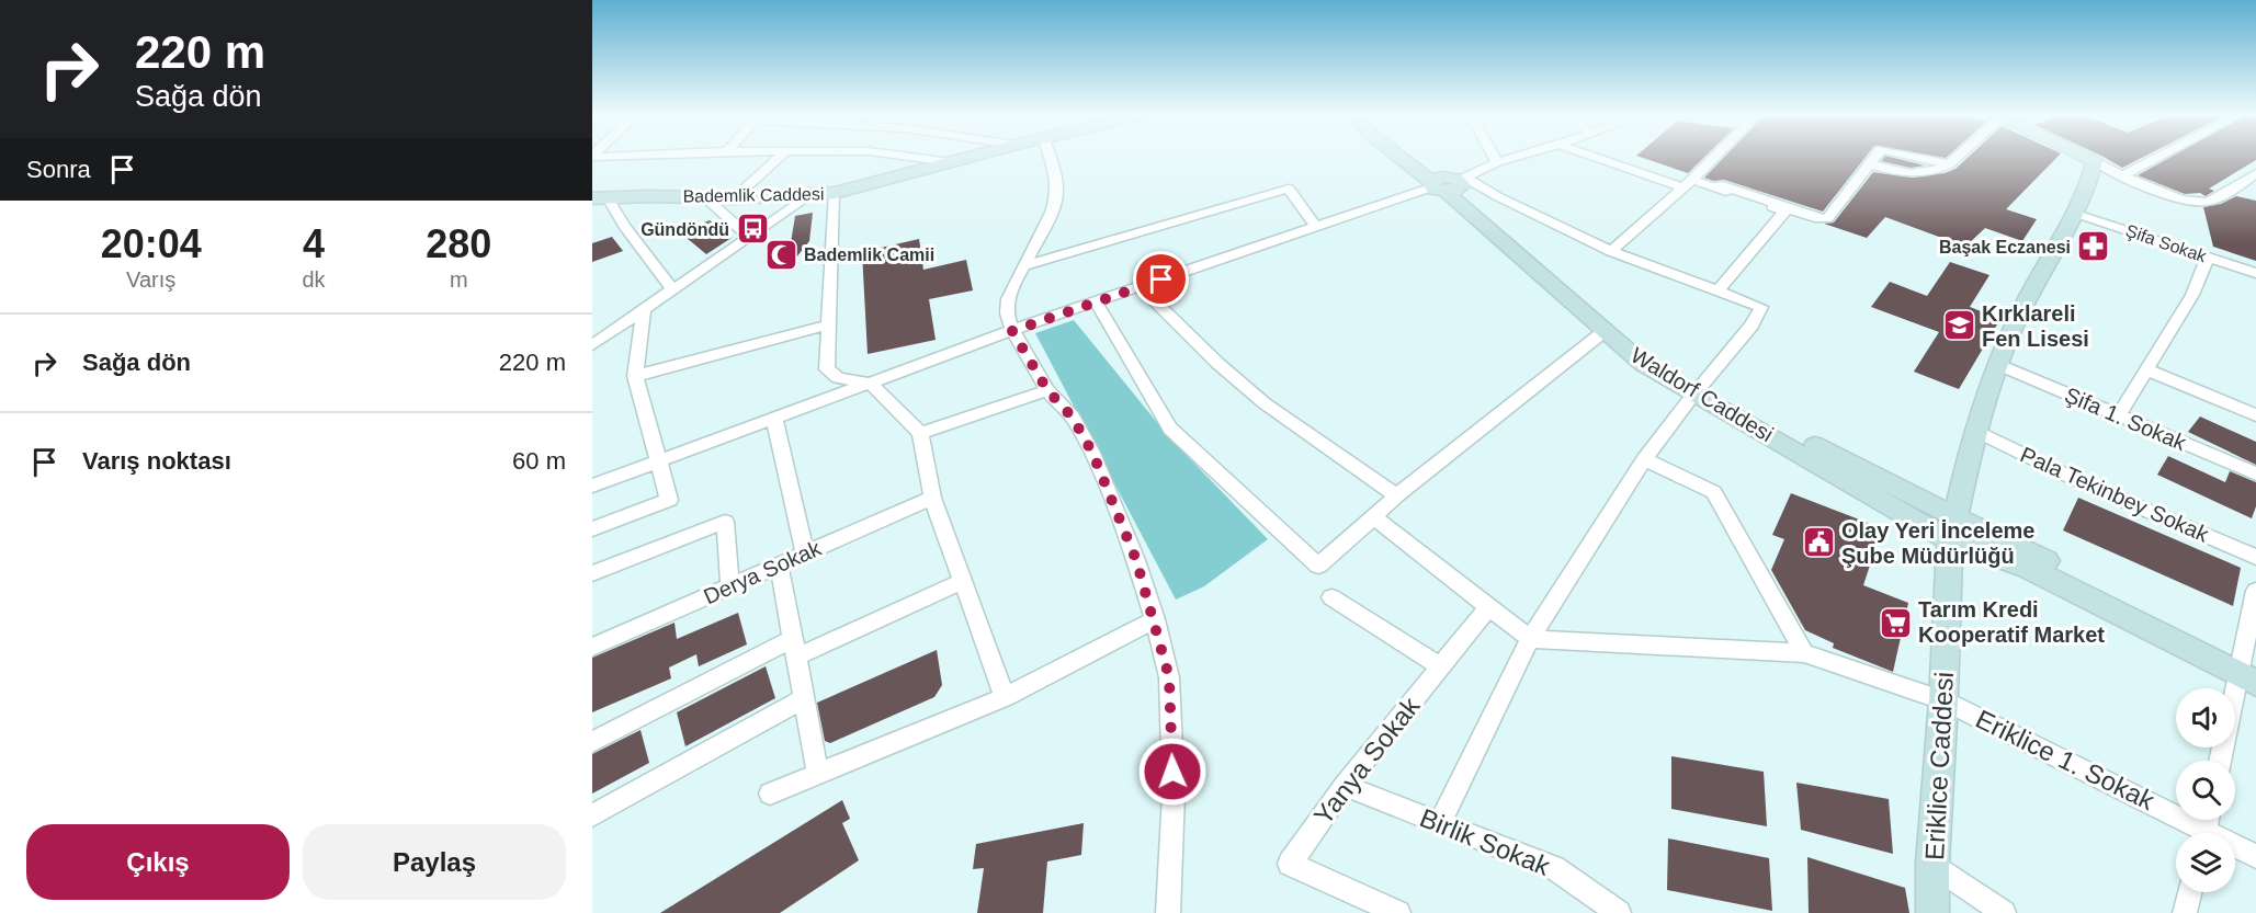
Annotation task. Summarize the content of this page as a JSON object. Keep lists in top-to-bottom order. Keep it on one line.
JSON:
{"streets":{"street":["Bademlik Caddesi","Şifa Sokak","Waldorf Caddesi","Şifa 1. Sokak","Pala Tekinbey Sokak","Derya Sokak","Eriklice 1. Sokak","Yanya Sokak","Eriklice Caddesi","Birlik Sokak"]},"crossings":[["Şifa Sokak","Eriklice Caddesi"],["Waldorf Caddesi","Eriklice Caddesi"],["Şifa 1. Sokak","Eriklice Caddesi"],["Pala Tekinbey Sokak","Eriklice Caddesi"],["Eriklice 1. Sokak","Eriklice Caddesi"],["Yanya Sokak","Birlik Sokak"]],"places":{"bus stop":["Gündöndü"],"pharmacy":["Başak Eczanesi"],"mosque":["Bademlik Camii"],"school or university":["Kırklareli Fen Lisesi"],"public building":["Olay Yeri İnceleme Şube Müdürlüğü"],"supermarket":["Tarım Kredi Kooperatif Market"]},"page":{"turn":["220 m","Sağa dön"],"then":"Sonra","eta":["20:04","Varış","4","dk","280","m"],"list":[{"name":"Sağa dön","value":"220 m"},{"name":"Varış noktası","value":"60 m"}],"buttons":["Çıkış","Paylaş"]}}
